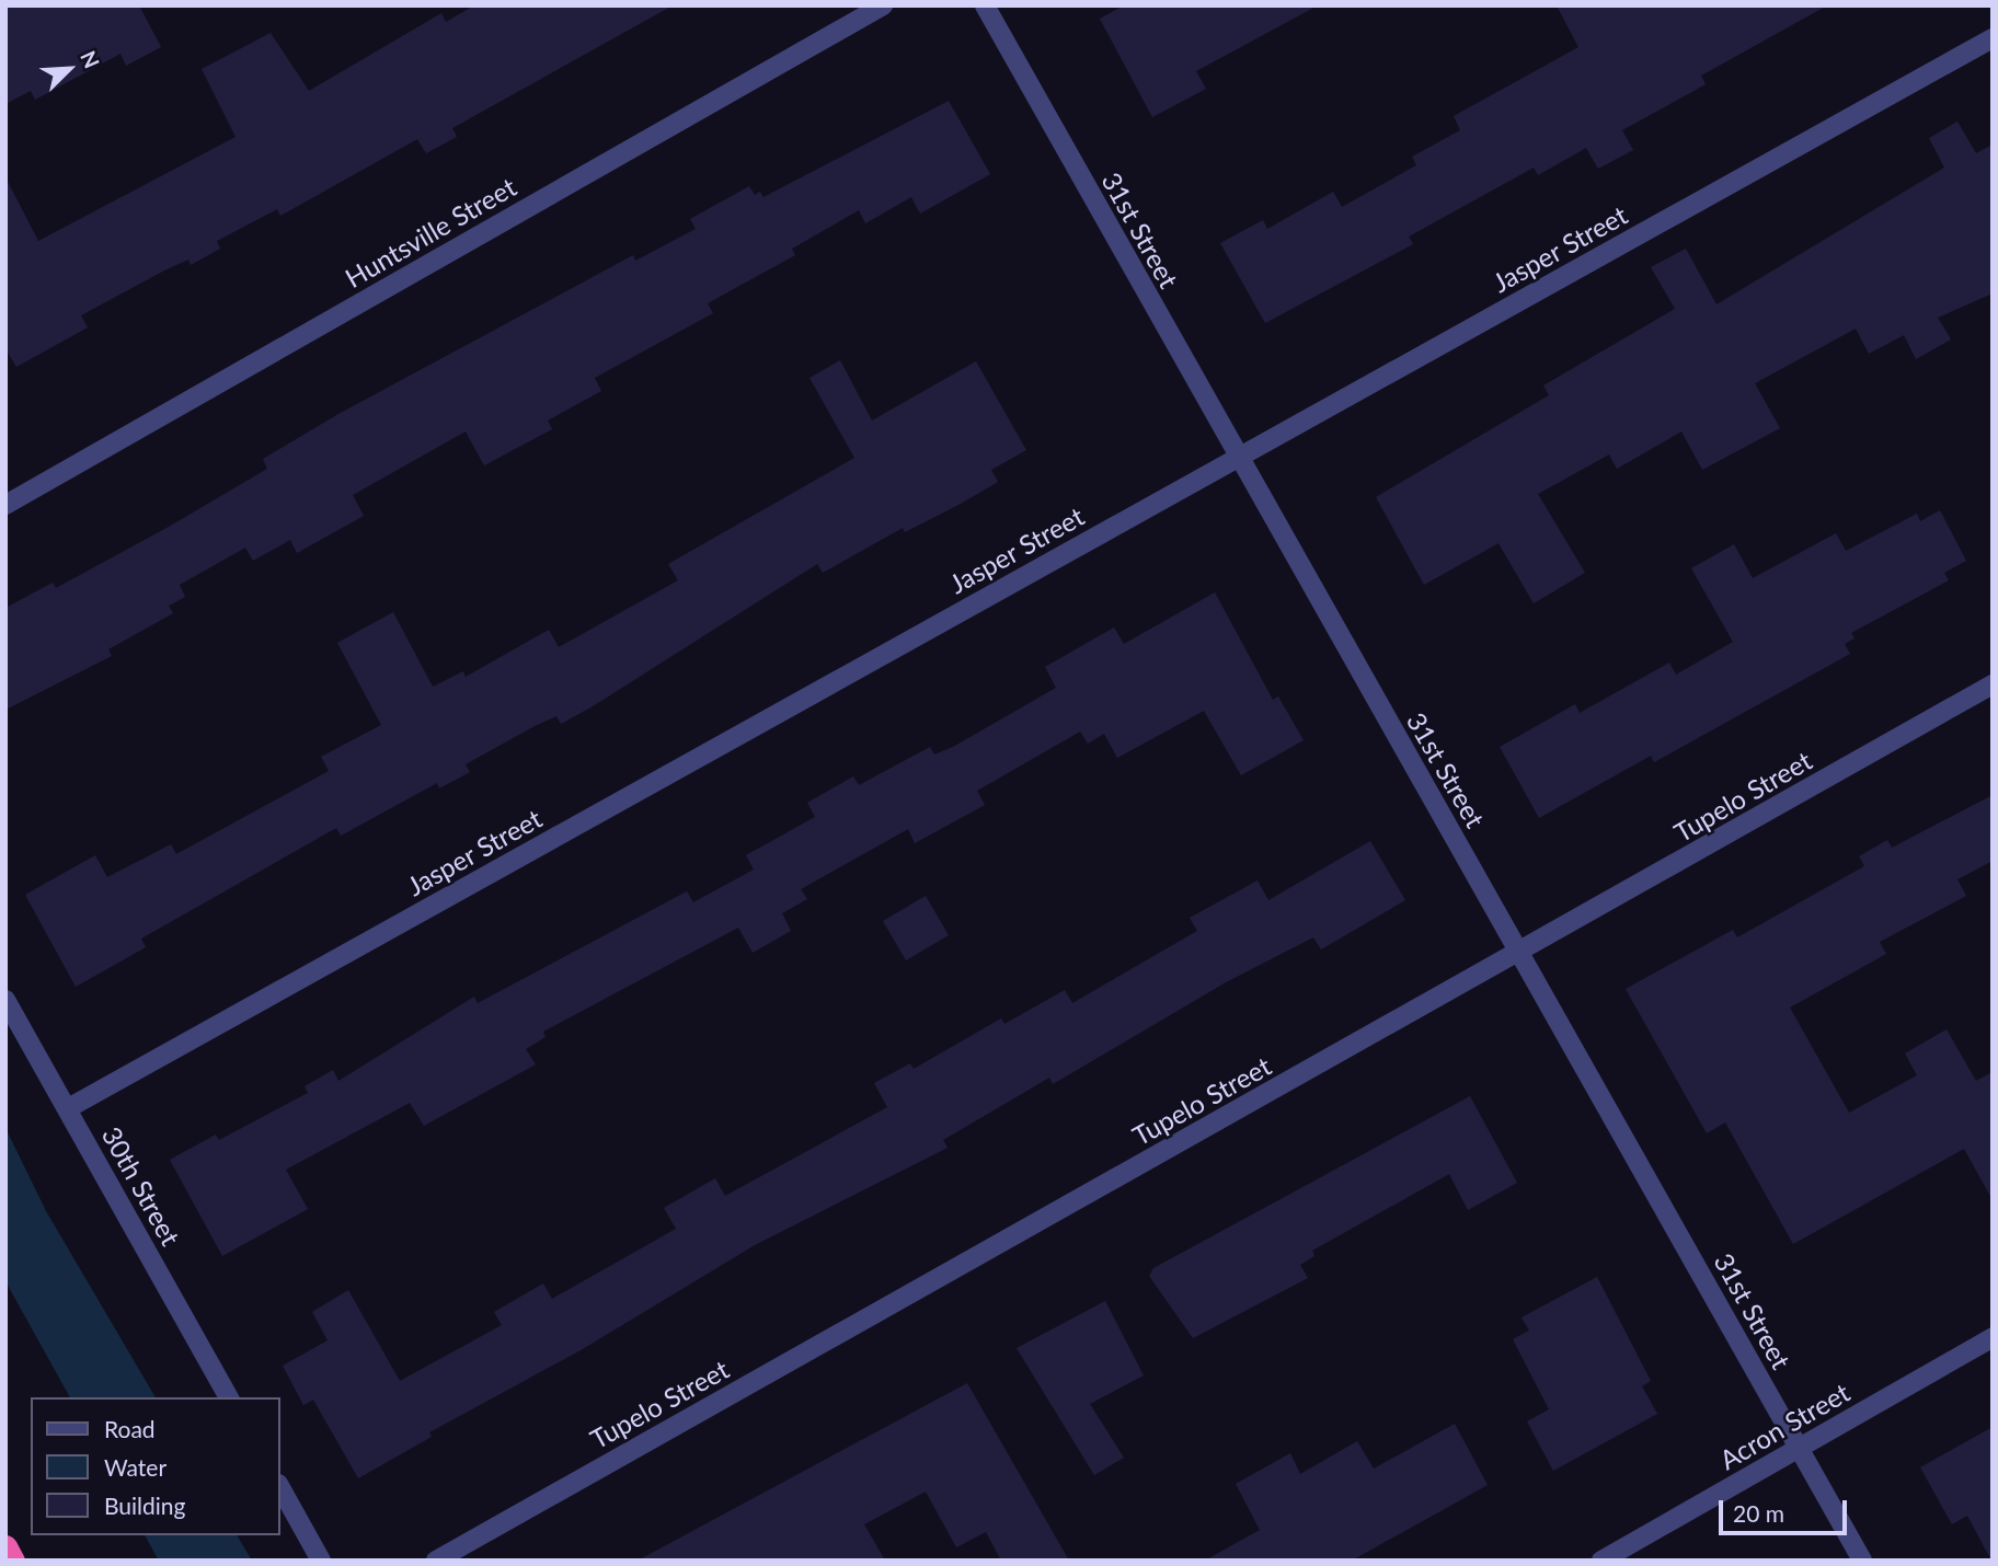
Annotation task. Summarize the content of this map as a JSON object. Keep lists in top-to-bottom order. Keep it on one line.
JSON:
{"streets":{"street":["31st Street","Huntsville Street","Jasper Street","Tupelo Street","30th Street","Acron Street"]},"crossings":[["31st Street","Jasper Street"],["31st Street","Tupelo Street"],["31st Street","Acron Street"],["Jasper Street","30th Street"]],"legend":["Road","Water","Building"],"scale_bar":"20 m","north":"top right"}
